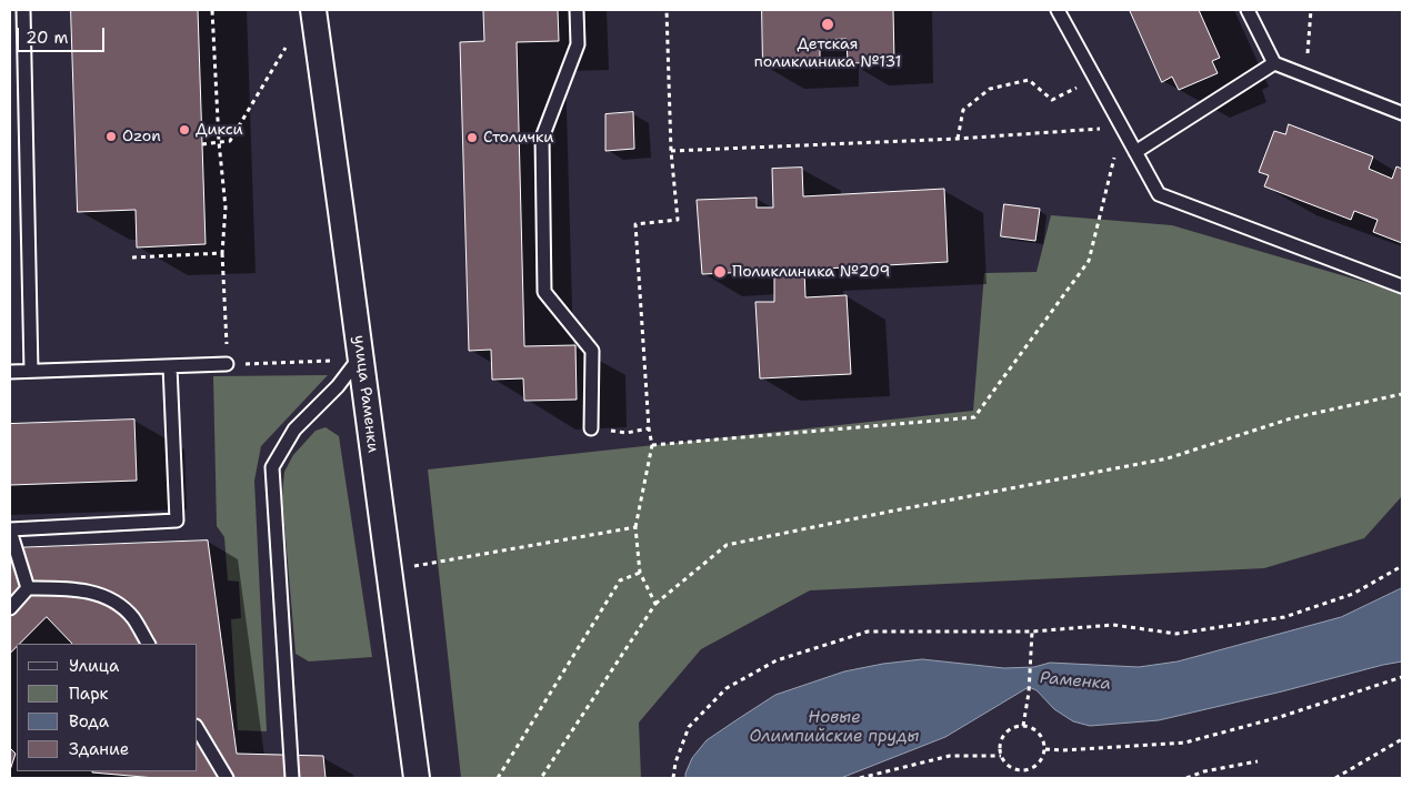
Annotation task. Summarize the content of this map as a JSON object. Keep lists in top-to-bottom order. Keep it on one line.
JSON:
{"streets":{"street":["улица Раменки"]},"water":["Раменка","Новые Олимпийские пруды"],"places":["Детская поликлиника №131","Дикси","Ozon","Столички","Поликлиника №209"],"legend":["Улица","Парк","Вода","Здание"],"scale_bar":"20 m"}
